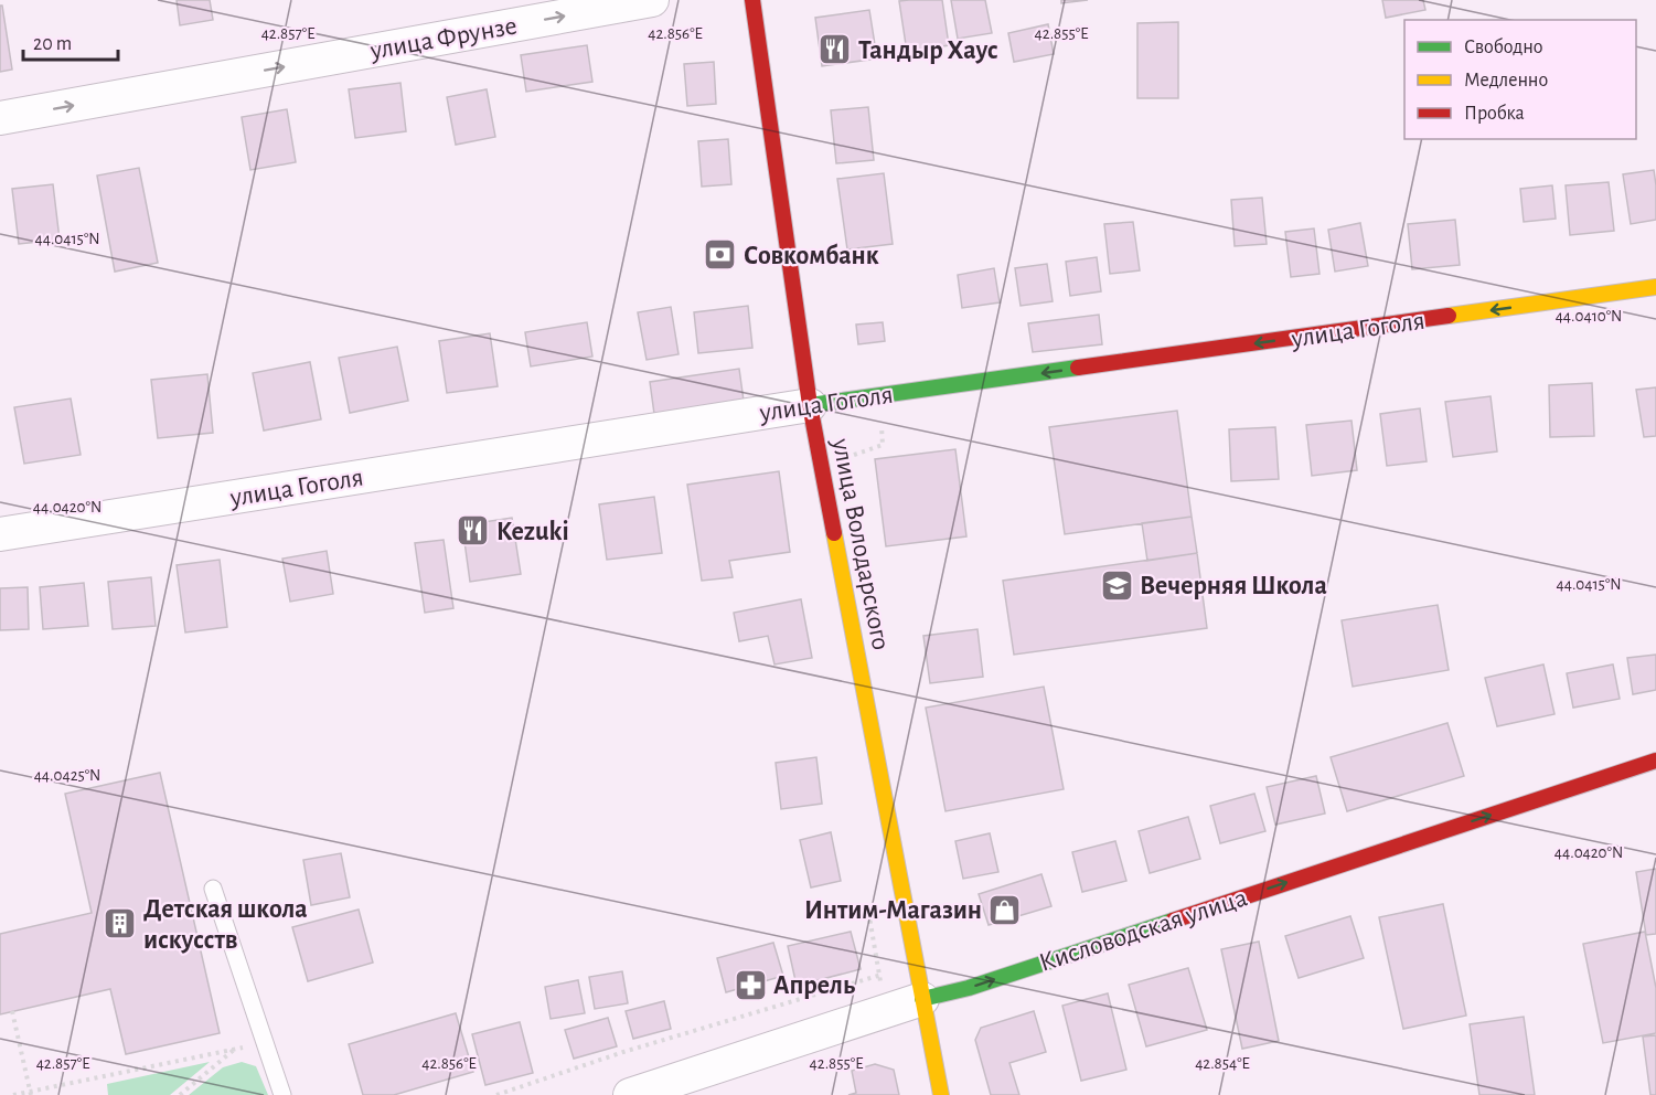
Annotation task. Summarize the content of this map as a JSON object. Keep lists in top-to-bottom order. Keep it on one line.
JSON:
{"streets":{"street":["улица Фрунзе","улица Гоголя","улица Володарского","Кисловодская улица"]},"crossings":[["улица Гоголя","улица Володарского"],["улица Володарского","Кисловодская улица"]],"one_way":["улица Фрунзе","улица Гоголя","Кисловодская улица"],"places":{"restaurant":["Тандыр Хаус","Kezuki"],"bank":["Совкомбанк"],"school or university":["Вечерняя Школа"],"shop":["Интим-Магазин"],"building":["Детская школа искусств"],"pharmacy":["Апрель"]},"legend":["Свободно","Медленно","Пробка"],"scale_bar":"20 m","coordinates":["42.857°E","42.856°E","42.855°E","44.0415°N","44.0410°N","44.0420°N","44.0425°N","42.854°E"]}
